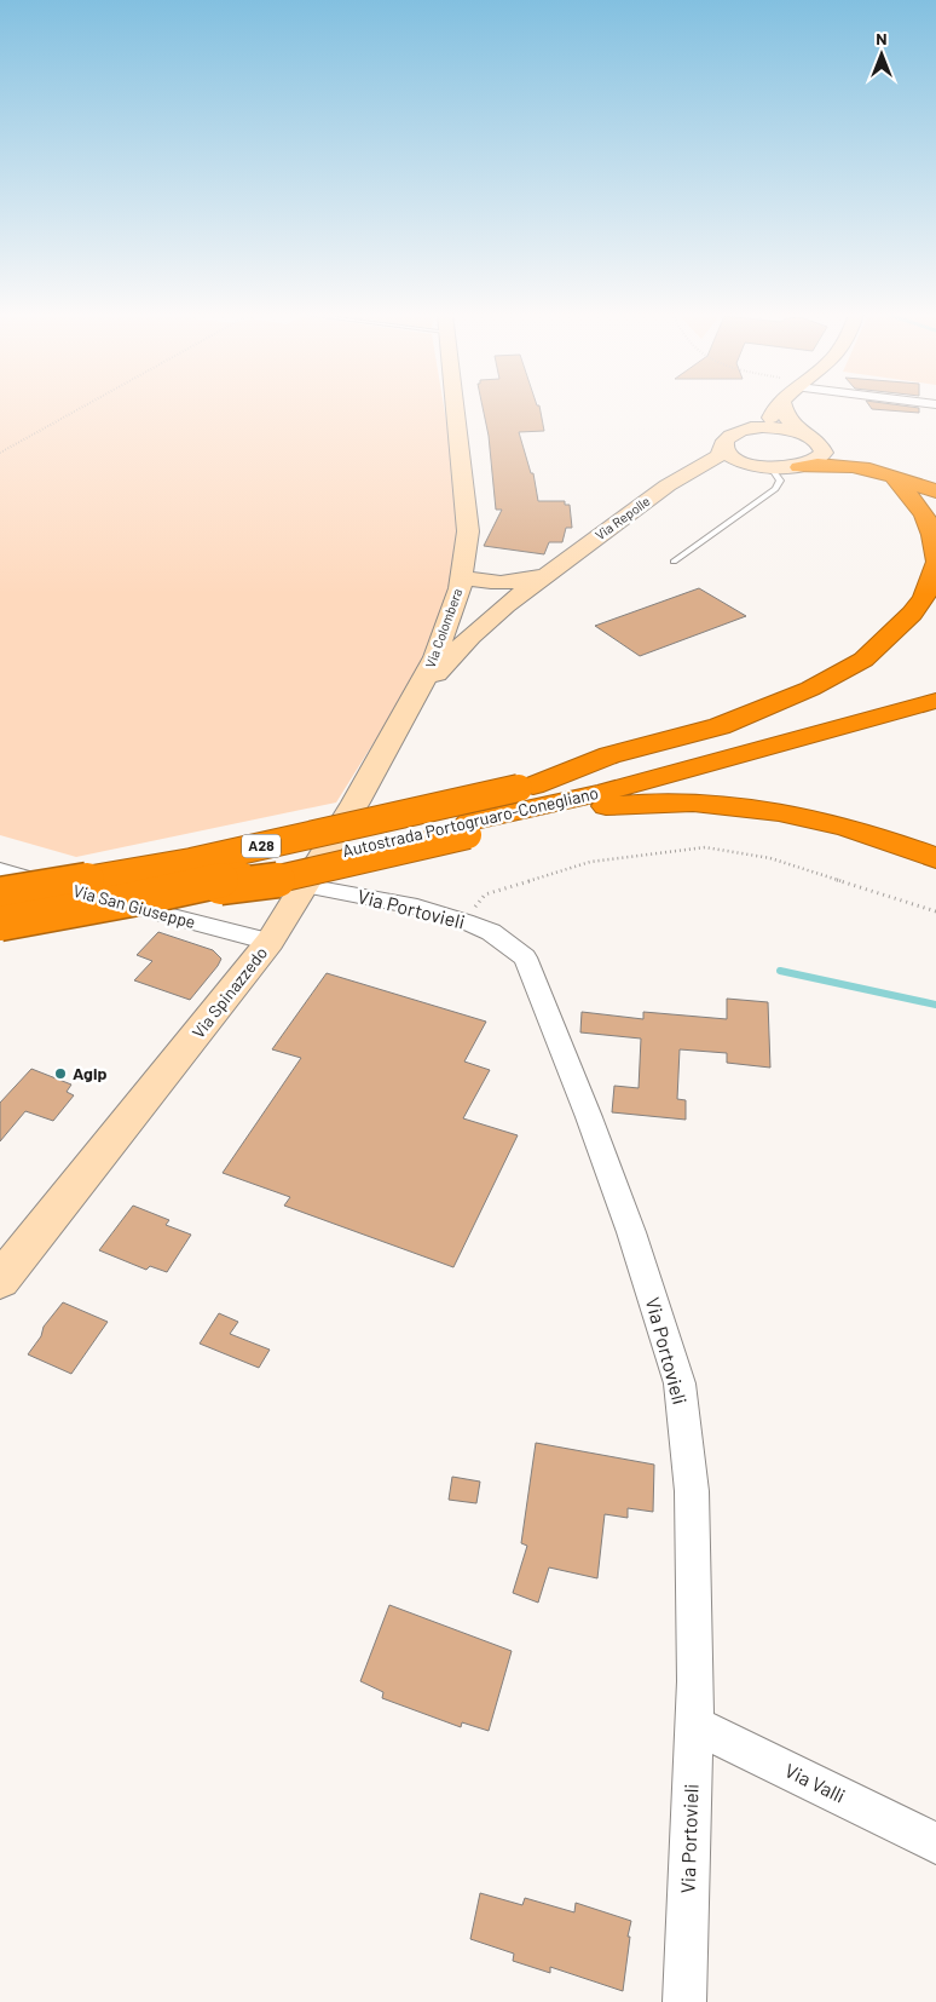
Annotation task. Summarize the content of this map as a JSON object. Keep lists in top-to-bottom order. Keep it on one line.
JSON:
{"streets":{"highway":["Autostrada Portogruaro-Conegliano","A28"],"street":["Via Repolle","Via Colombera","Via San Giuseppe","Via Portovieli","Via Spinazzedo","Via Valli"]},"crossings":[["Via Repolle","Via Colombera"],["Via Repolle","Via Spinazzedo"],["Via Colombera","Via Spinazzedo"],["Via San Giuseppe","Via Spinazzedo"],["Via Portovieli","Via Spinazzedo"],["Via Portovieli","Via Valli"]],"places":["Agip"],"north":"top"}
